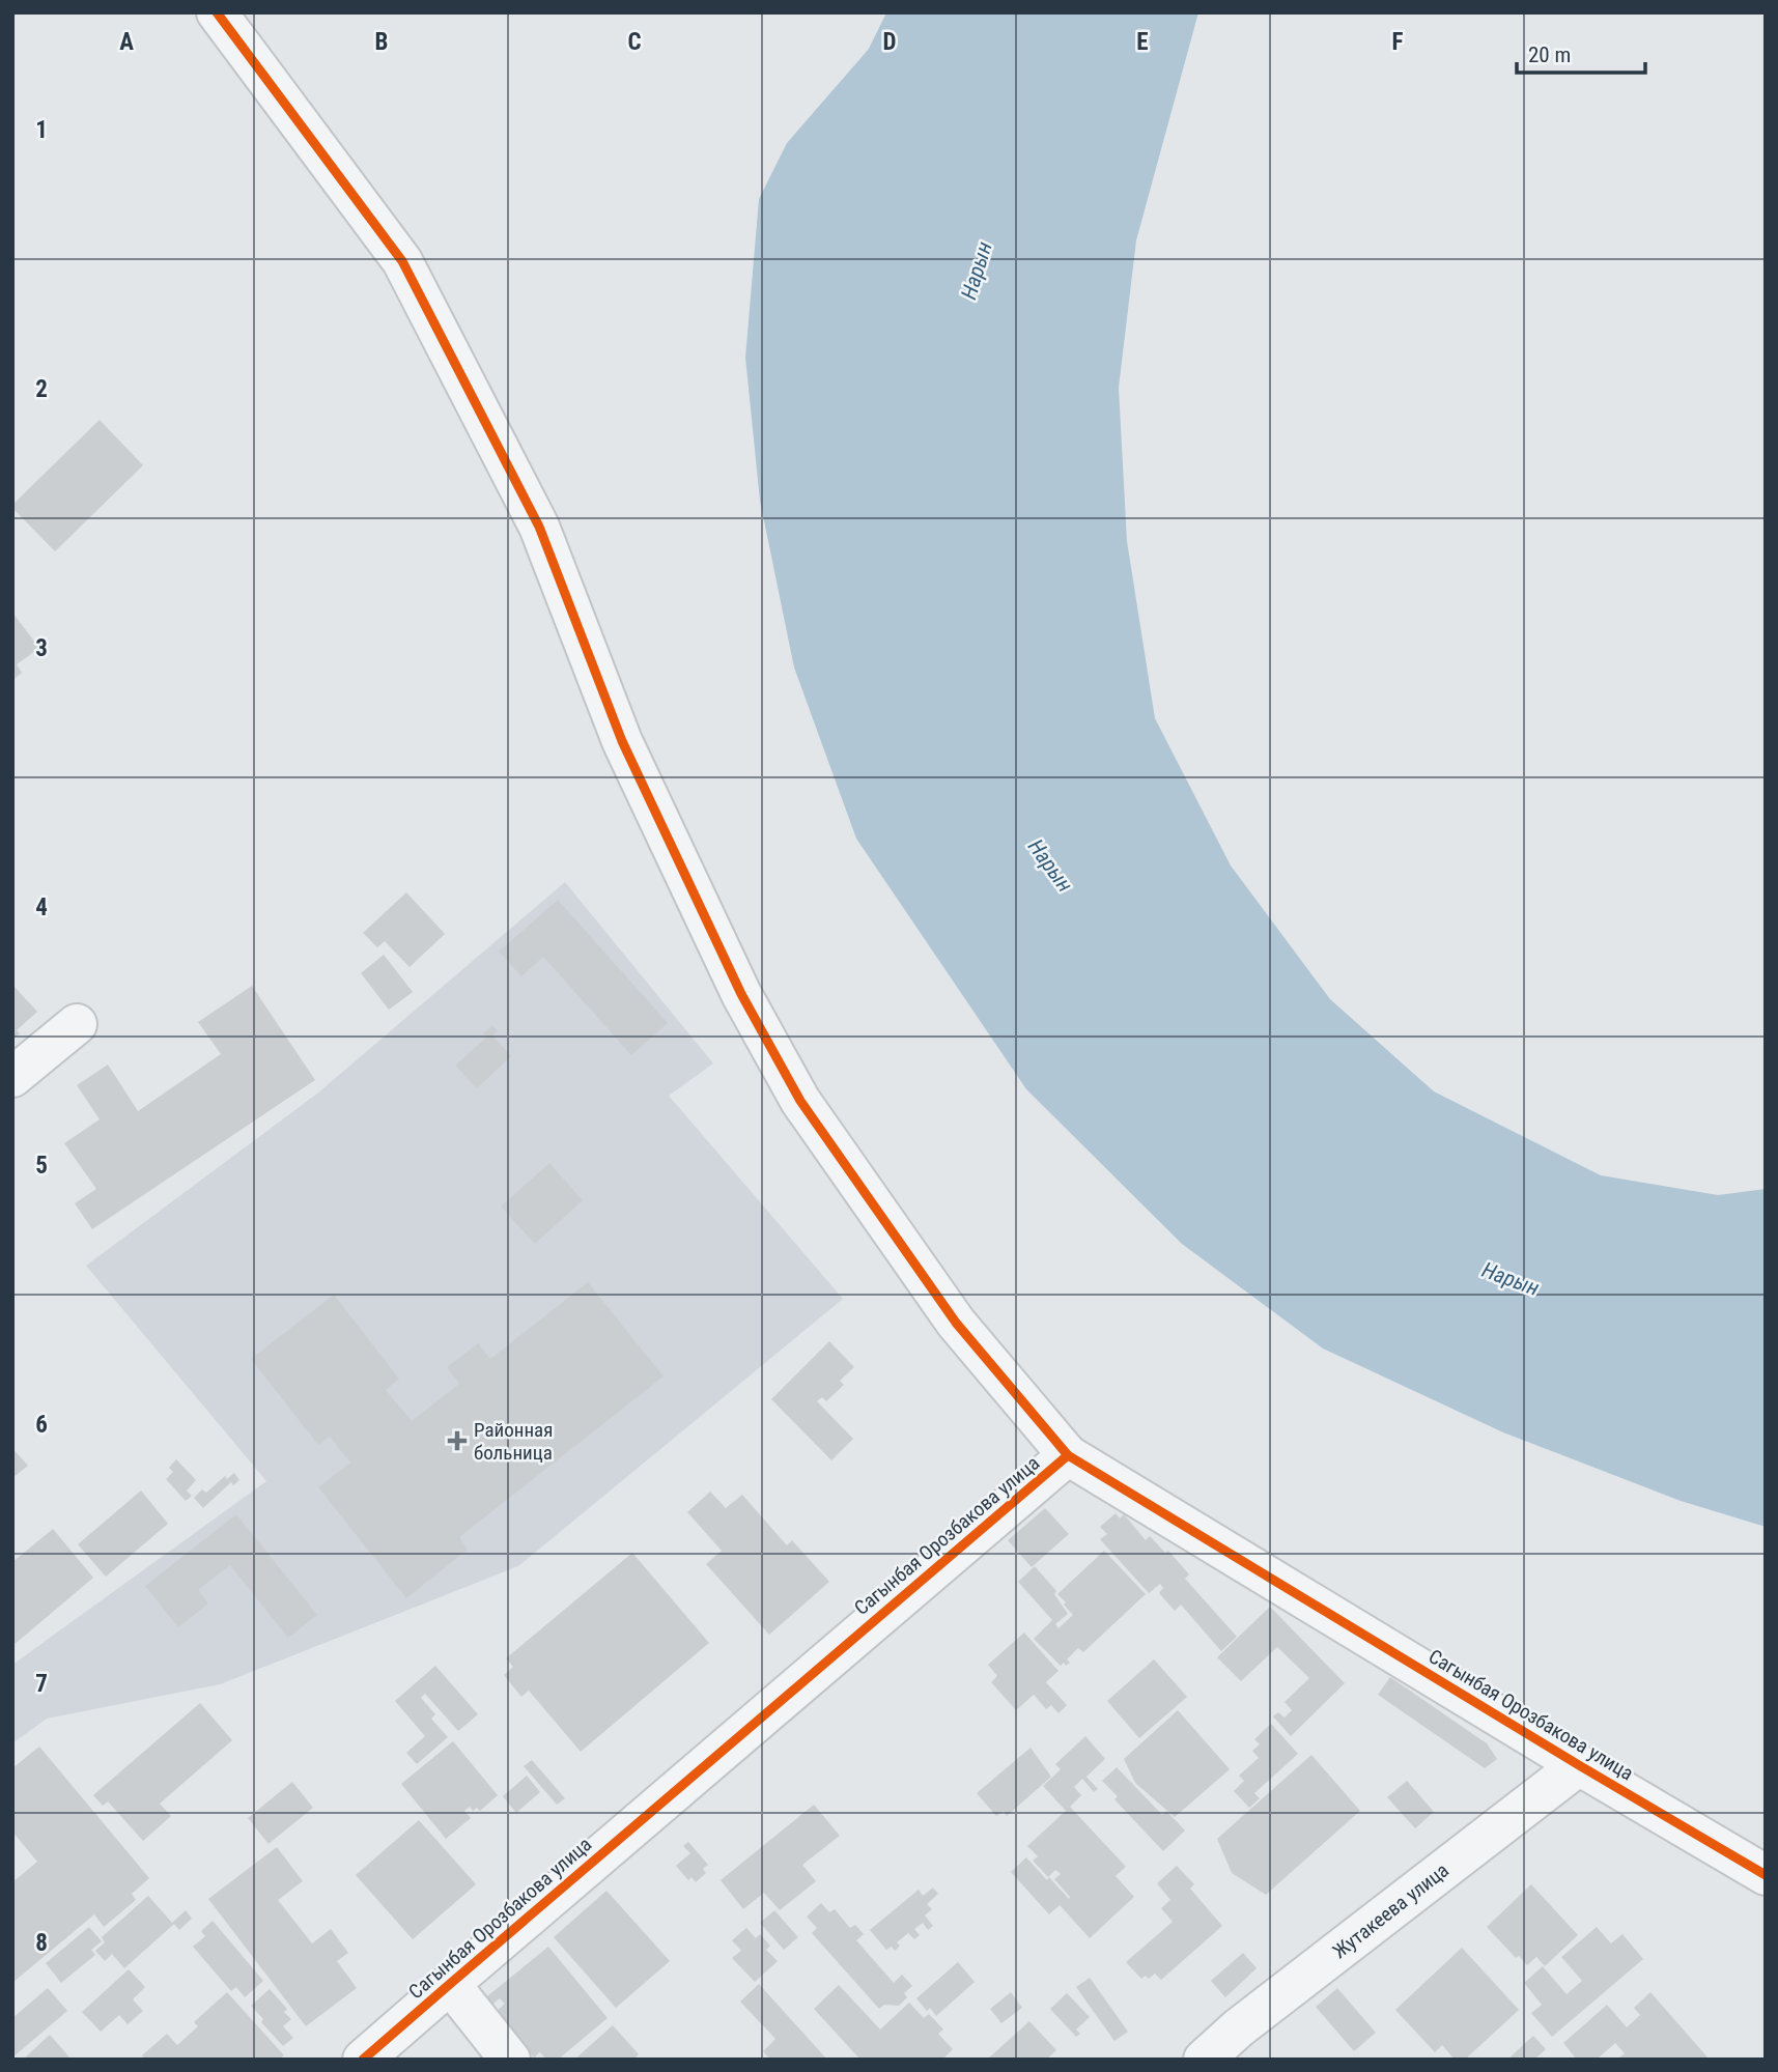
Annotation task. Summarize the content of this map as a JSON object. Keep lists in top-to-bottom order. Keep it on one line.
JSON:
{"streets":{"street":["Сагынбая Орозбакова улица","Жутакеева улица"]},"crossings":[["Сагынбая Орозбакова улица","Жутакеева улица"]],"water":["Нарын"],"places":{"health":["Районная больница"]},"scale_bar":"20 m","grid":{"columns":["A","B","C","D","E","F"],"rows":["1","2","3","4","5","6","7","8"]}}
